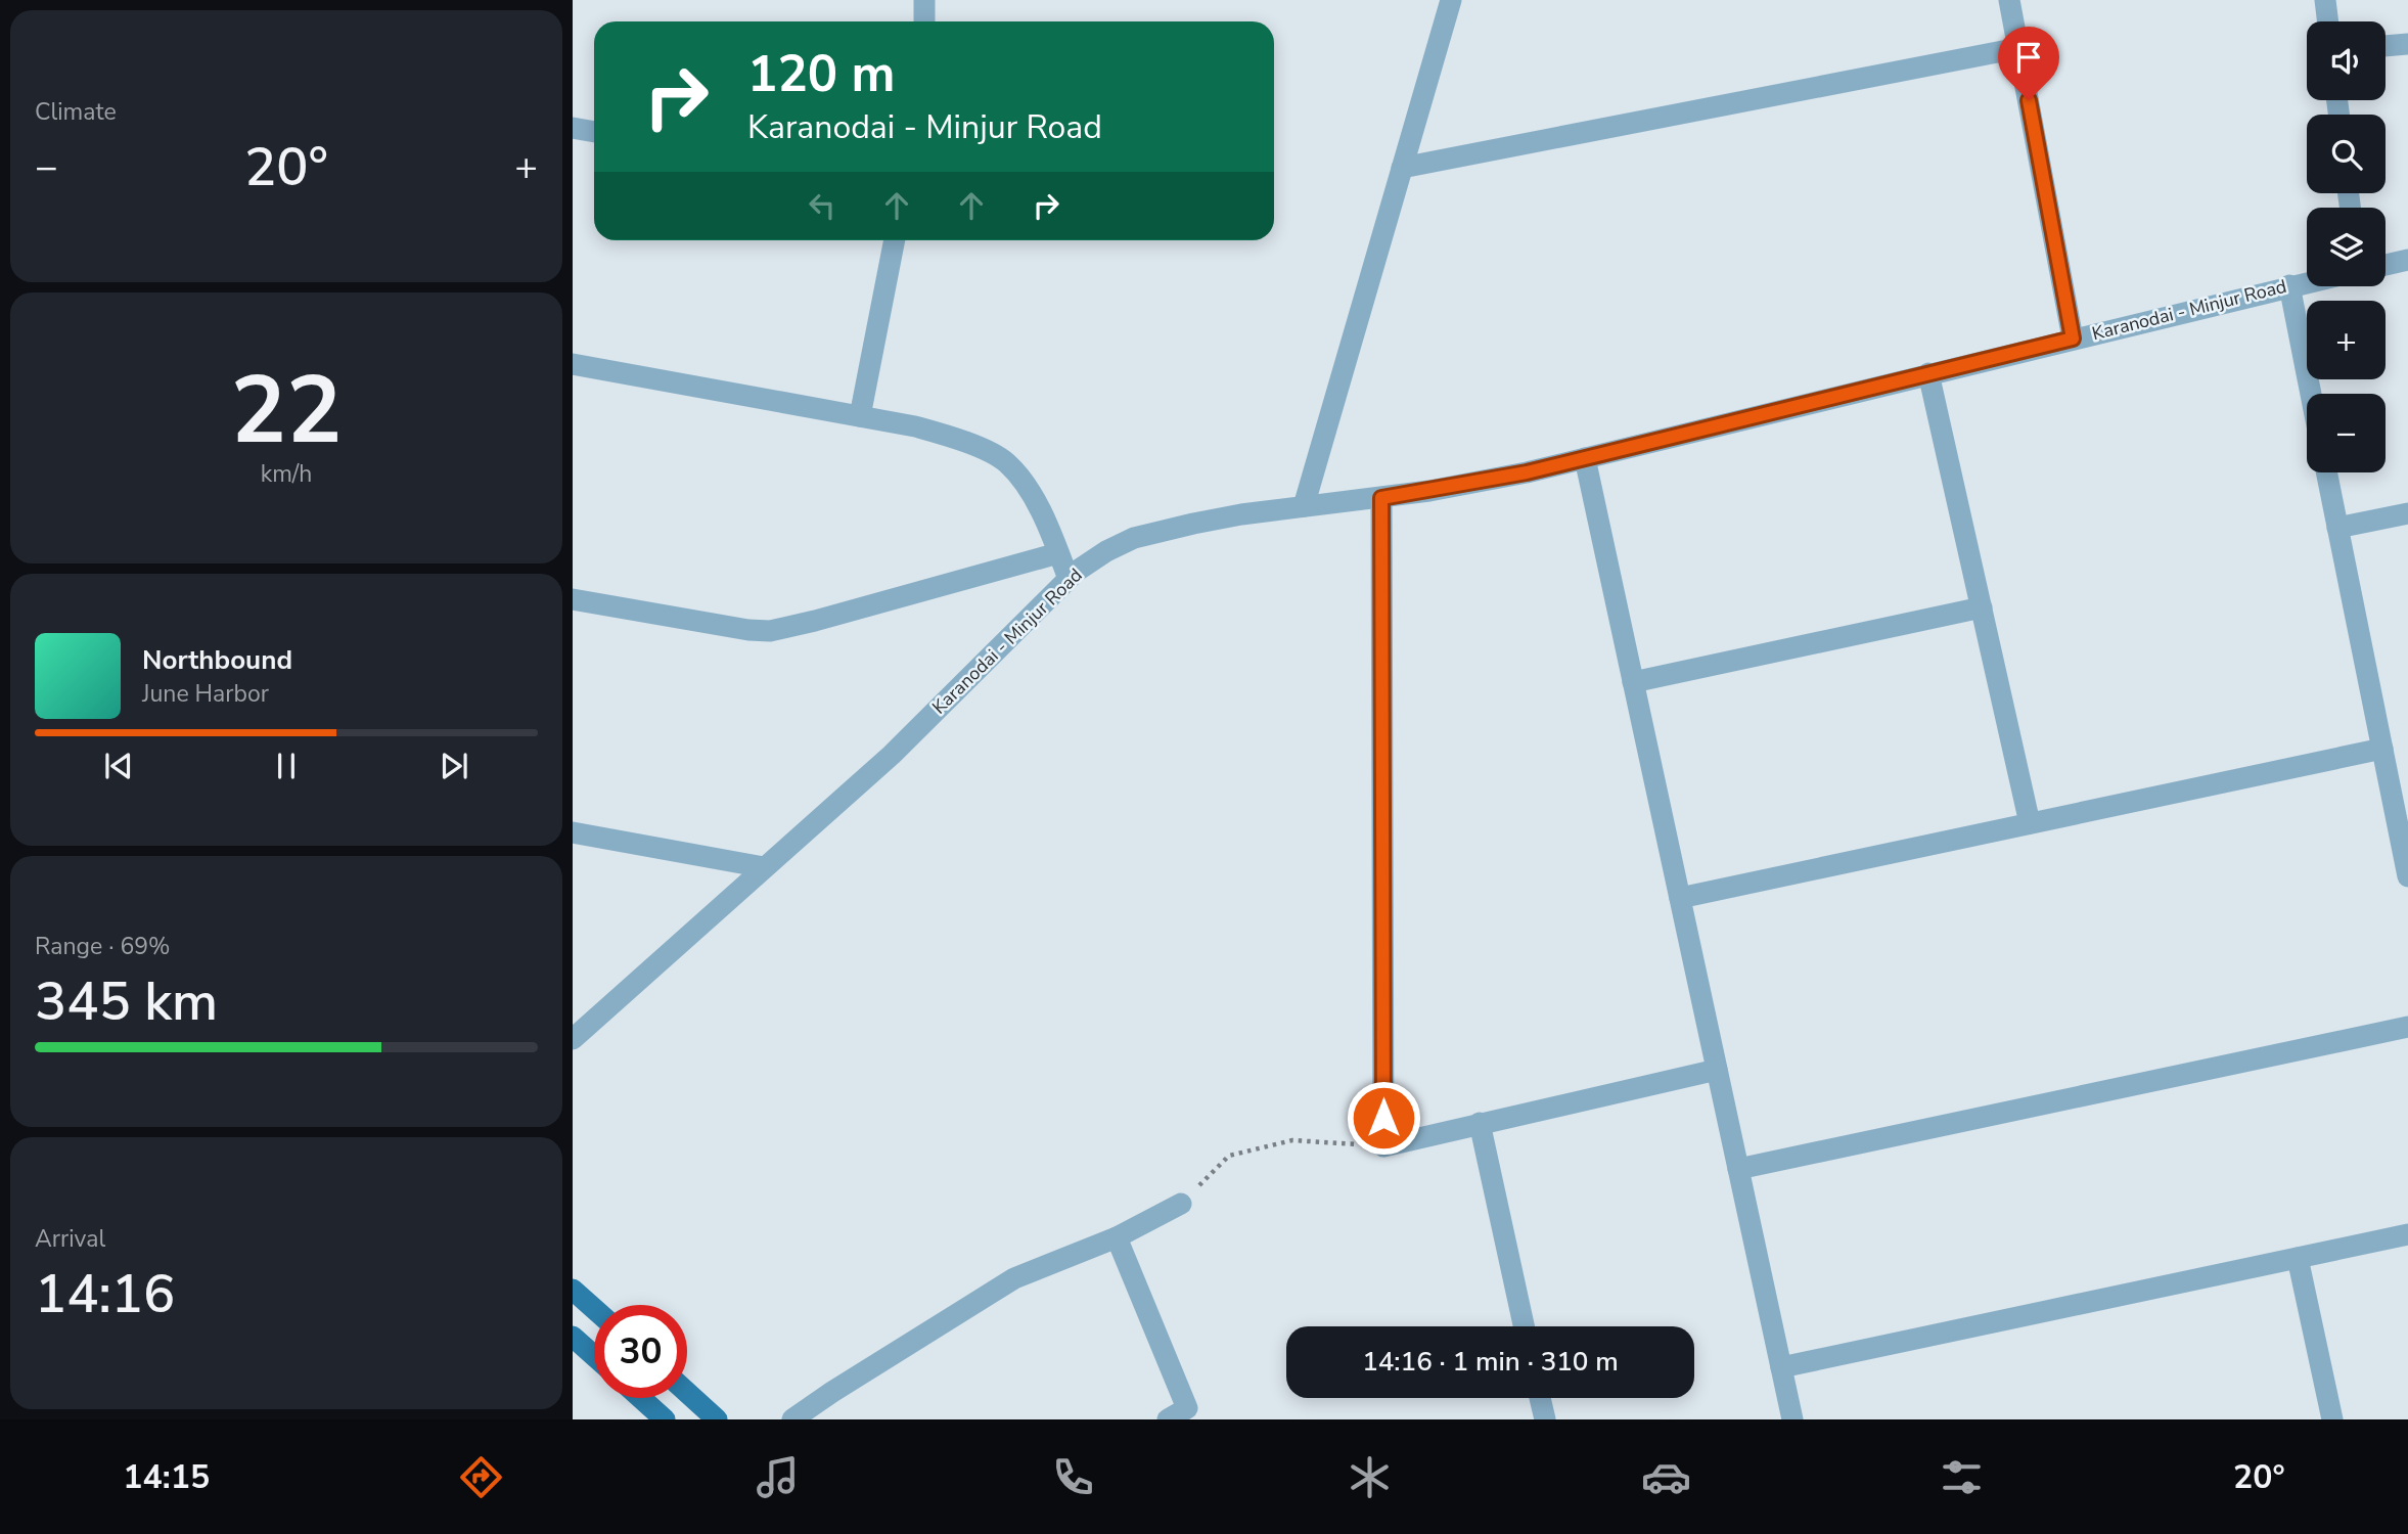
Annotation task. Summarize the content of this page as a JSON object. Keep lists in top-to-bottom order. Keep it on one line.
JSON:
{"streets":{"street":["Karanodai - Minjur Road"]},"page":{"tile":["Climate",["22","km/h"],["Range · 69%","345 km"],["Arrival","14:16"]],"map_buttons":["+","−"],"turn":["120 m","Karanodai - Minjur Road"],"heat":["−","20°","+"],"song":["Northbound","June Harbor"],"limit":"30","trip":"14:16 · 1 min · 310 m","tabs":["14:15","20°"]}}
